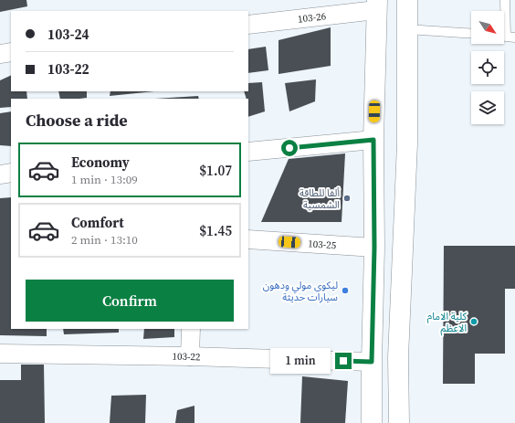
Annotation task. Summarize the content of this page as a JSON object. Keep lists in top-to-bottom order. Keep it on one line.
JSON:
{"streets":{"street":["103-26","103-25","103-22"]},"places":["ألفا للطاقة الشمسية","ليكوي مولي ودهون سيارات حديثة","كلية الامام الاعظم"],"north":"bottom right","page":{"banner":["103-24","103-22"],"heading":"Choose a ride","list":[{"name":"Economy","note":"1 min · 13:09","value":"$1.07"},{"name":"Comfort","note":"2 min · 13:10","value":"$1.45"}],"buttons":"Confirm","bubble":"1 min"}}
